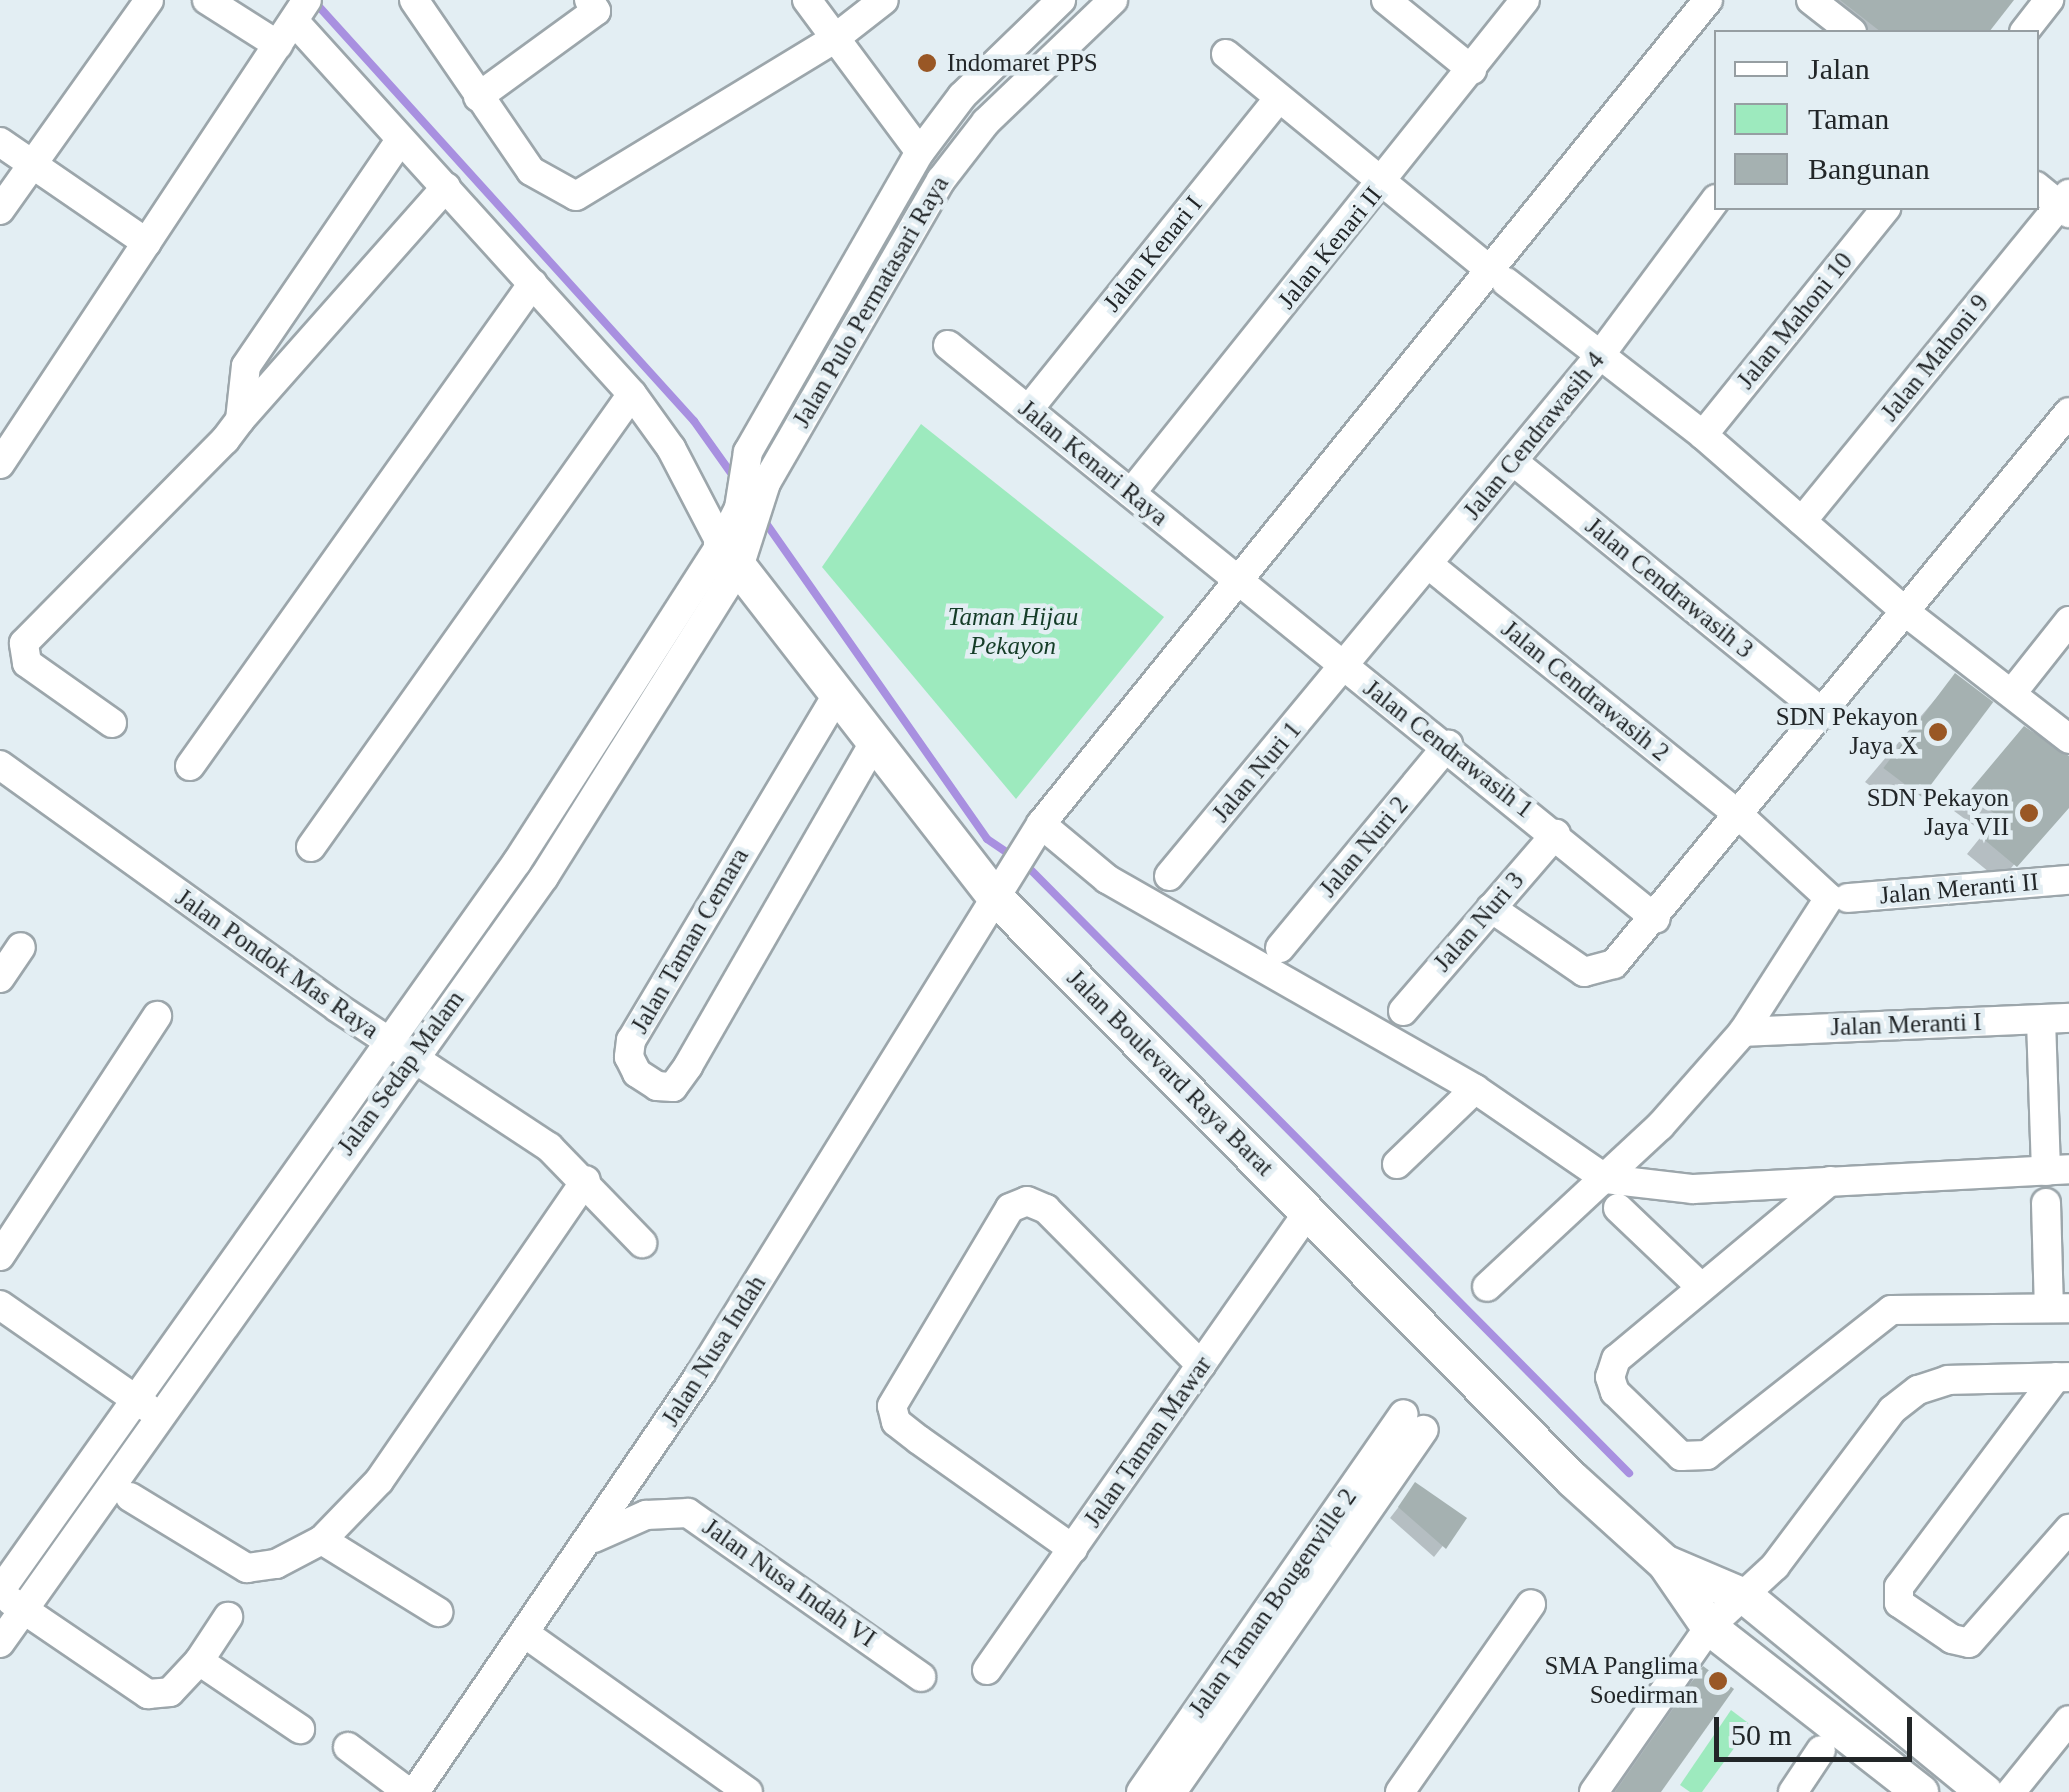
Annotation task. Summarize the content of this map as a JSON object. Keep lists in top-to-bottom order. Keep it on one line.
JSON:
{"streets":{"main road":["Jalan Boulevard Raya Barat"],"street":["Jalan Kenari II","Jalan Kenari I","Jalan Pulo Permatasari Raya","Jalan Mahoni 10","Jalan Mahoni 9","Jalan Cendrawasih 4","Jalan Kenari Raya","Jalan Cendrawasih 3","Jalan Cendrawasih 2","Jalan Cendrawasih 1","Jalan Nuri 1","Jalan Nuri 2","Jalan Meranti II","Jalan Nuri 3","Jalan Taman Cemara","Jalan Pondok Mas Raya","Jalan Meranti I","Jalan Sedap Malam","Jalan Nusa Indah","Jalan Taman Mawar","Jalan Nusa Indah VI","Jalan Taman Bougenville 2"]},"crossings":[["Jalan Kenari II","Jalan Kenari Raya"],["Jalan Kenari I","Jalan Kenari Raya"],["Jalan Pulo Permatasari Raya","Jalan Sedap Malam"],["Jalan Cendrawasih 4","Jalan Cendrawasih 3"],["Jalan Cendrawasih 4","Jalan Cendrawasih 2"],["Jalan Cendrawasih 4","Jalan Cendrawasih 1"],["Jalan Cendrawasih 4","Jalan Nuri 1"],["Jalan Kenari Raya","Jalan Cendrawasih 1"],["Jalan Kenari Raya","Jalan Nusa Indah"],["Jalan Cendrawasih 2","Jalan Meranti I"],["Jalan Cendrawasih 1","Jalan Nuri 1"],["Jalan Cendrawasih 1","Jalan Nuri 2"],["Jalan Cendrawasih 1","Jalan Nuri 3"],["Jalan Cendrawasih 1","Jalan Nusa Indah"],["Jalan Taman Cemara","Jalan Boulevard Raya Barat"],["Jalan Pondok Mas Raya","Jalan Sedap Malam"],["Jalan Sedap Malam","Jalan Boulevard Raya Barat"],["Jalan Boulevard Raya Barat","Jalan Nusa Indah"],["Jalan Boulevard Raya Barat","Jalan Taman Mawar"],["Jalan Nusa Indah","Jalan Nusa Indah VI"]],"parks":["Taman Hijau Pekayon"],"places":["Indomaret PPS","SDN Pekayon Jaya X","SDN Pekayon Jaya VII","SMA Panglima Soedirman"],"legend":["Jalan","Taman","Bangunan"],"scale_bar":"50 m"}
